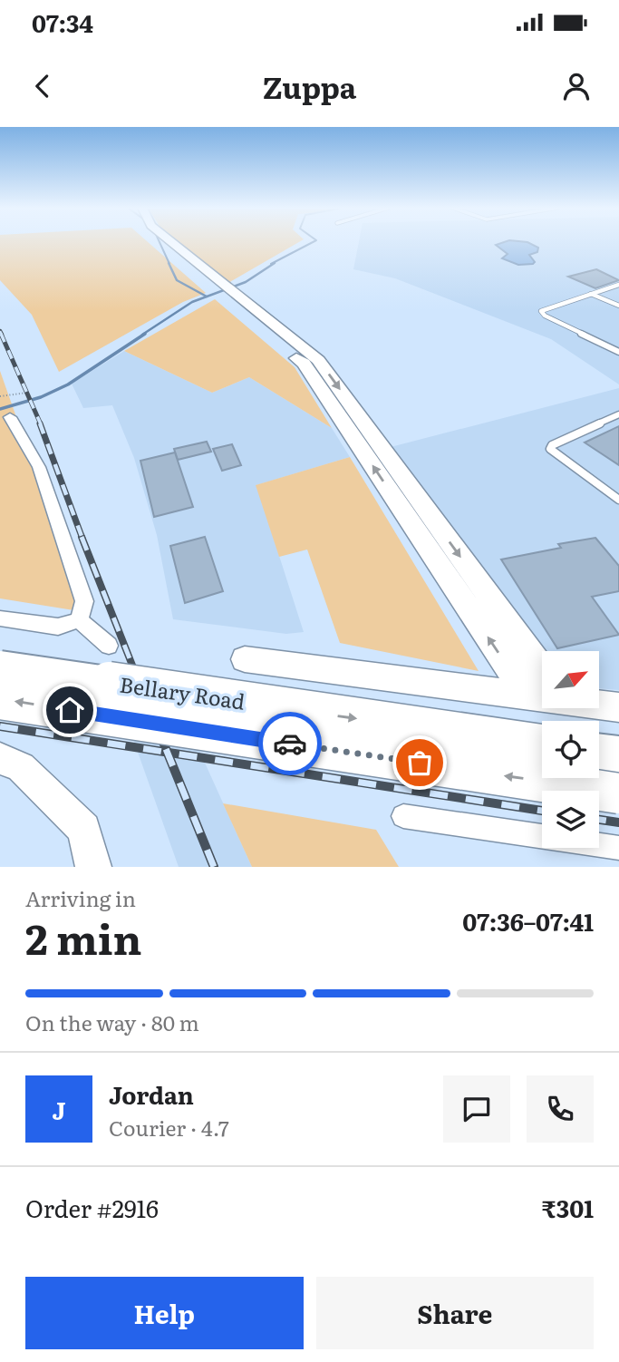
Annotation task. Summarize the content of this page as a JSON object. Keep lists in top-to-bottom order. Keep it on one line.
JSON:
{"streets":{"highway":["Bellary Road"]},"north":"top right","page":{"status":"07:34","header":"Zuppa","heading":["2 min","Arriving in","07:36–07:41"],"panel":["Jordan","Courier · 4.7","Order #2916","₹301"],"bar":"On the way · 80 m","round":"J","buttons":["Help","Share"]}}
